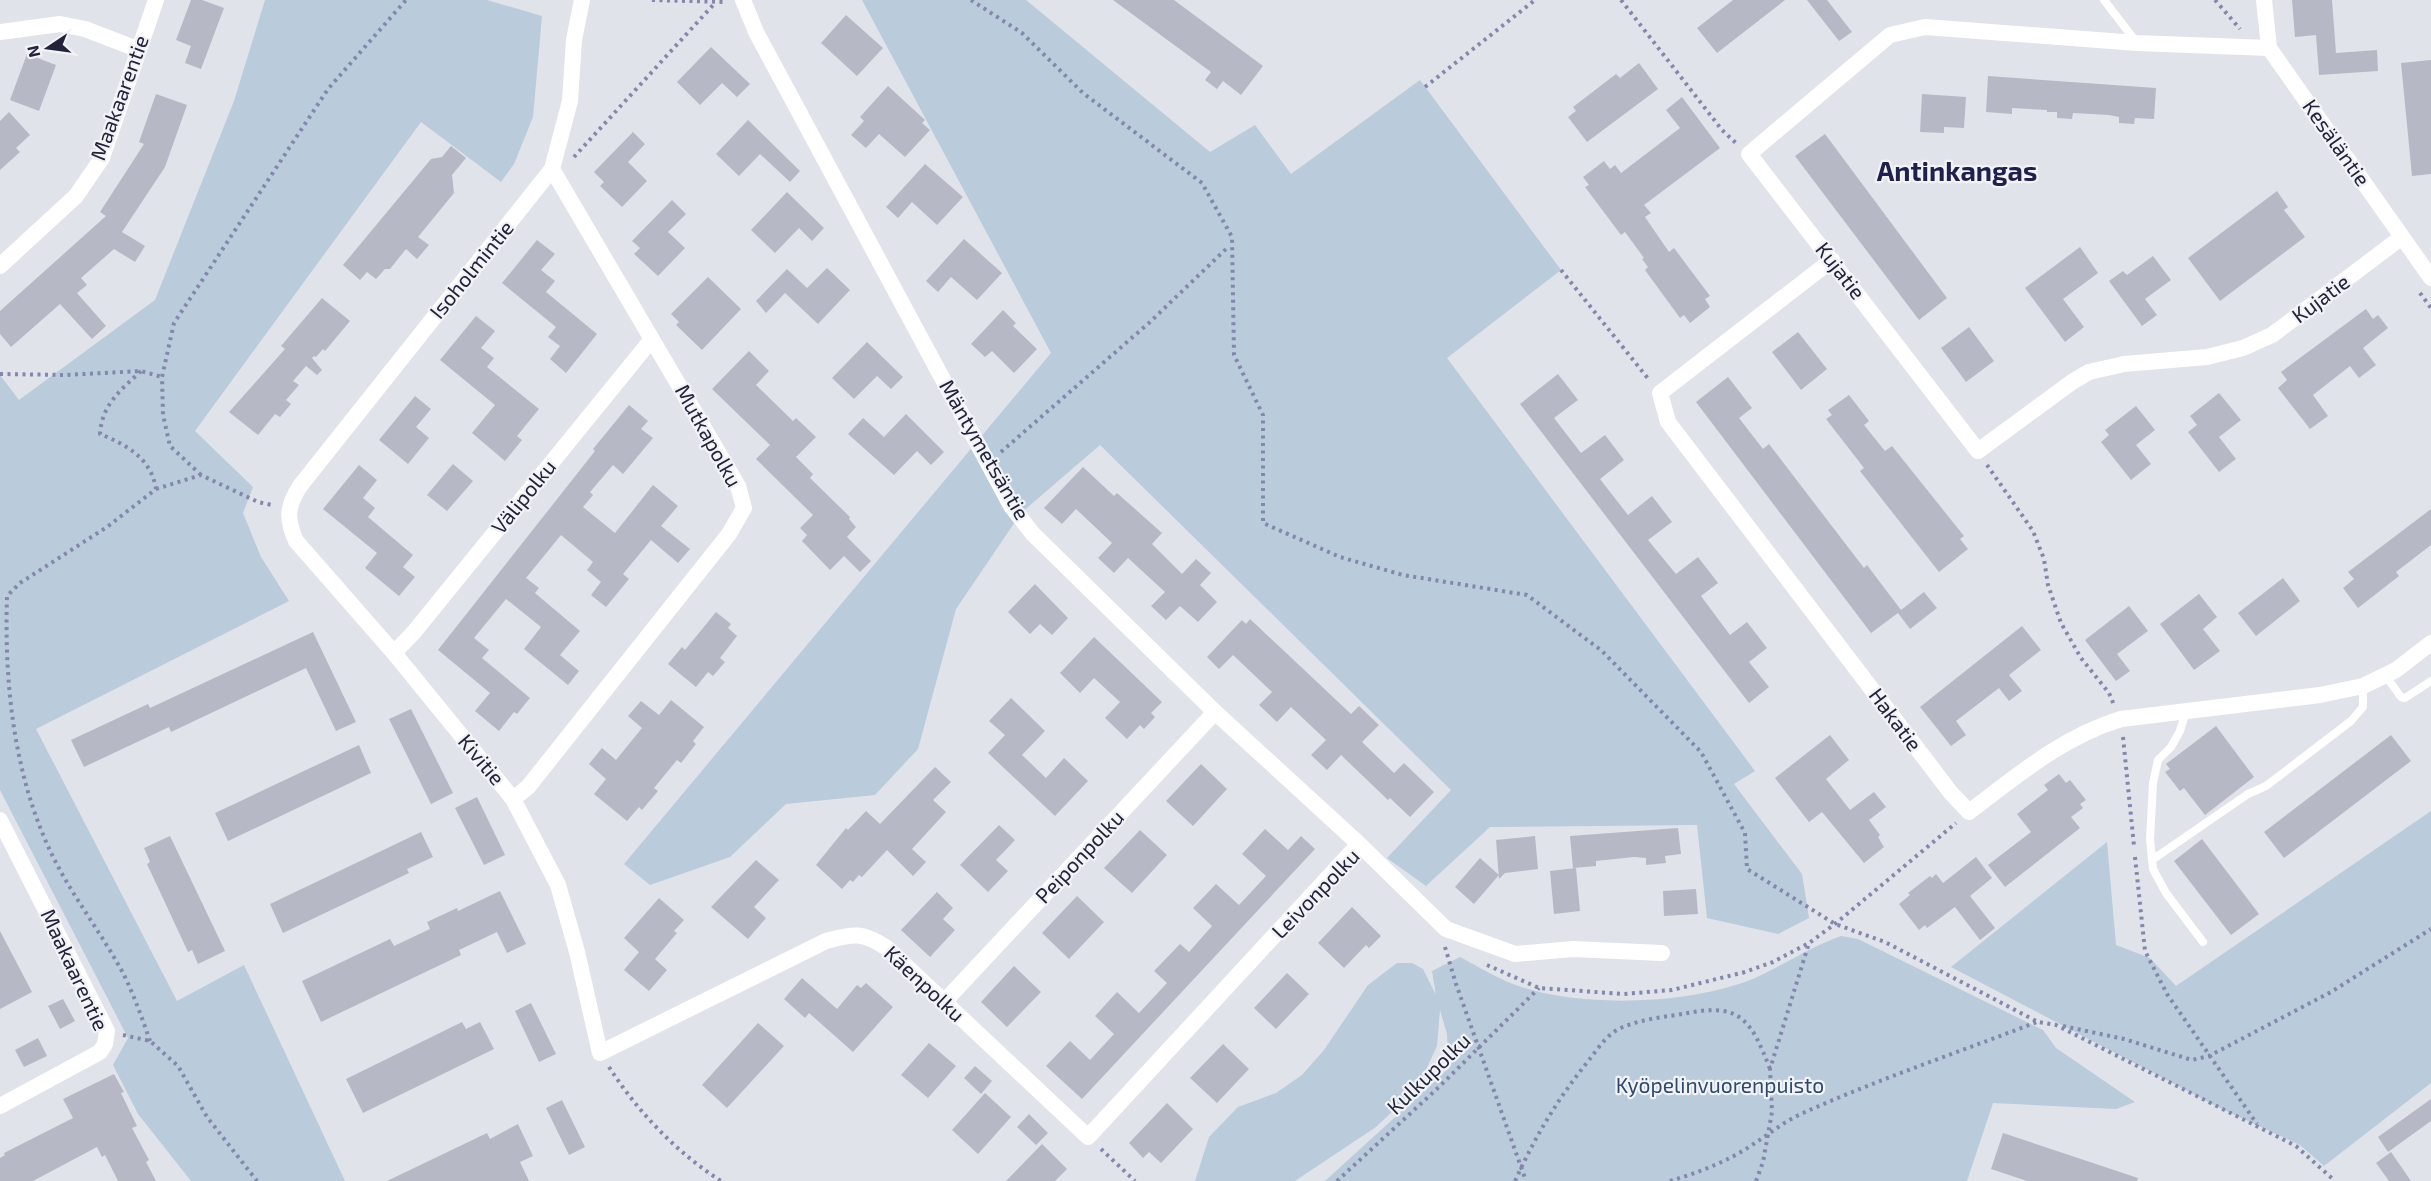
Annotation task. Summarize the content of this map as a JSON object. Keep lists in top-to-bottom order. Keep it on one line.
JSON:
{"streets":{"street":["Maakaarentie","Kesäläntie","Isoholmintie","Kujatie","Mutkapolku","Mäntymetsäntie","Välipolku","Hakatie","Kivitie","Peiponpolku","Leivonpolku","Käenpolku"],"path":["Kulkupolku"]},"crossings":[["Kesäläntie","Kujatie"],["Isoholmintie","Mutkapolku"],["Isoholmintie","Kivitie"],["Mutkapolku","Välipolku"],["Mutkapolku","Kivitie"],["Mäntymetsäntie","Peiponpolku"],["Mäntymetsäntie","Leivonpolku"],["Välipolku","Kivitie"],["Kivitie","Käenpolku"],["Peiponpolku","Käenpolku"],["Leivonpolku","Käenpolku"]],"districts":["Antinkangas"],"parks":["Kyöpelinvuorenpuisto"],"north":"left"}
